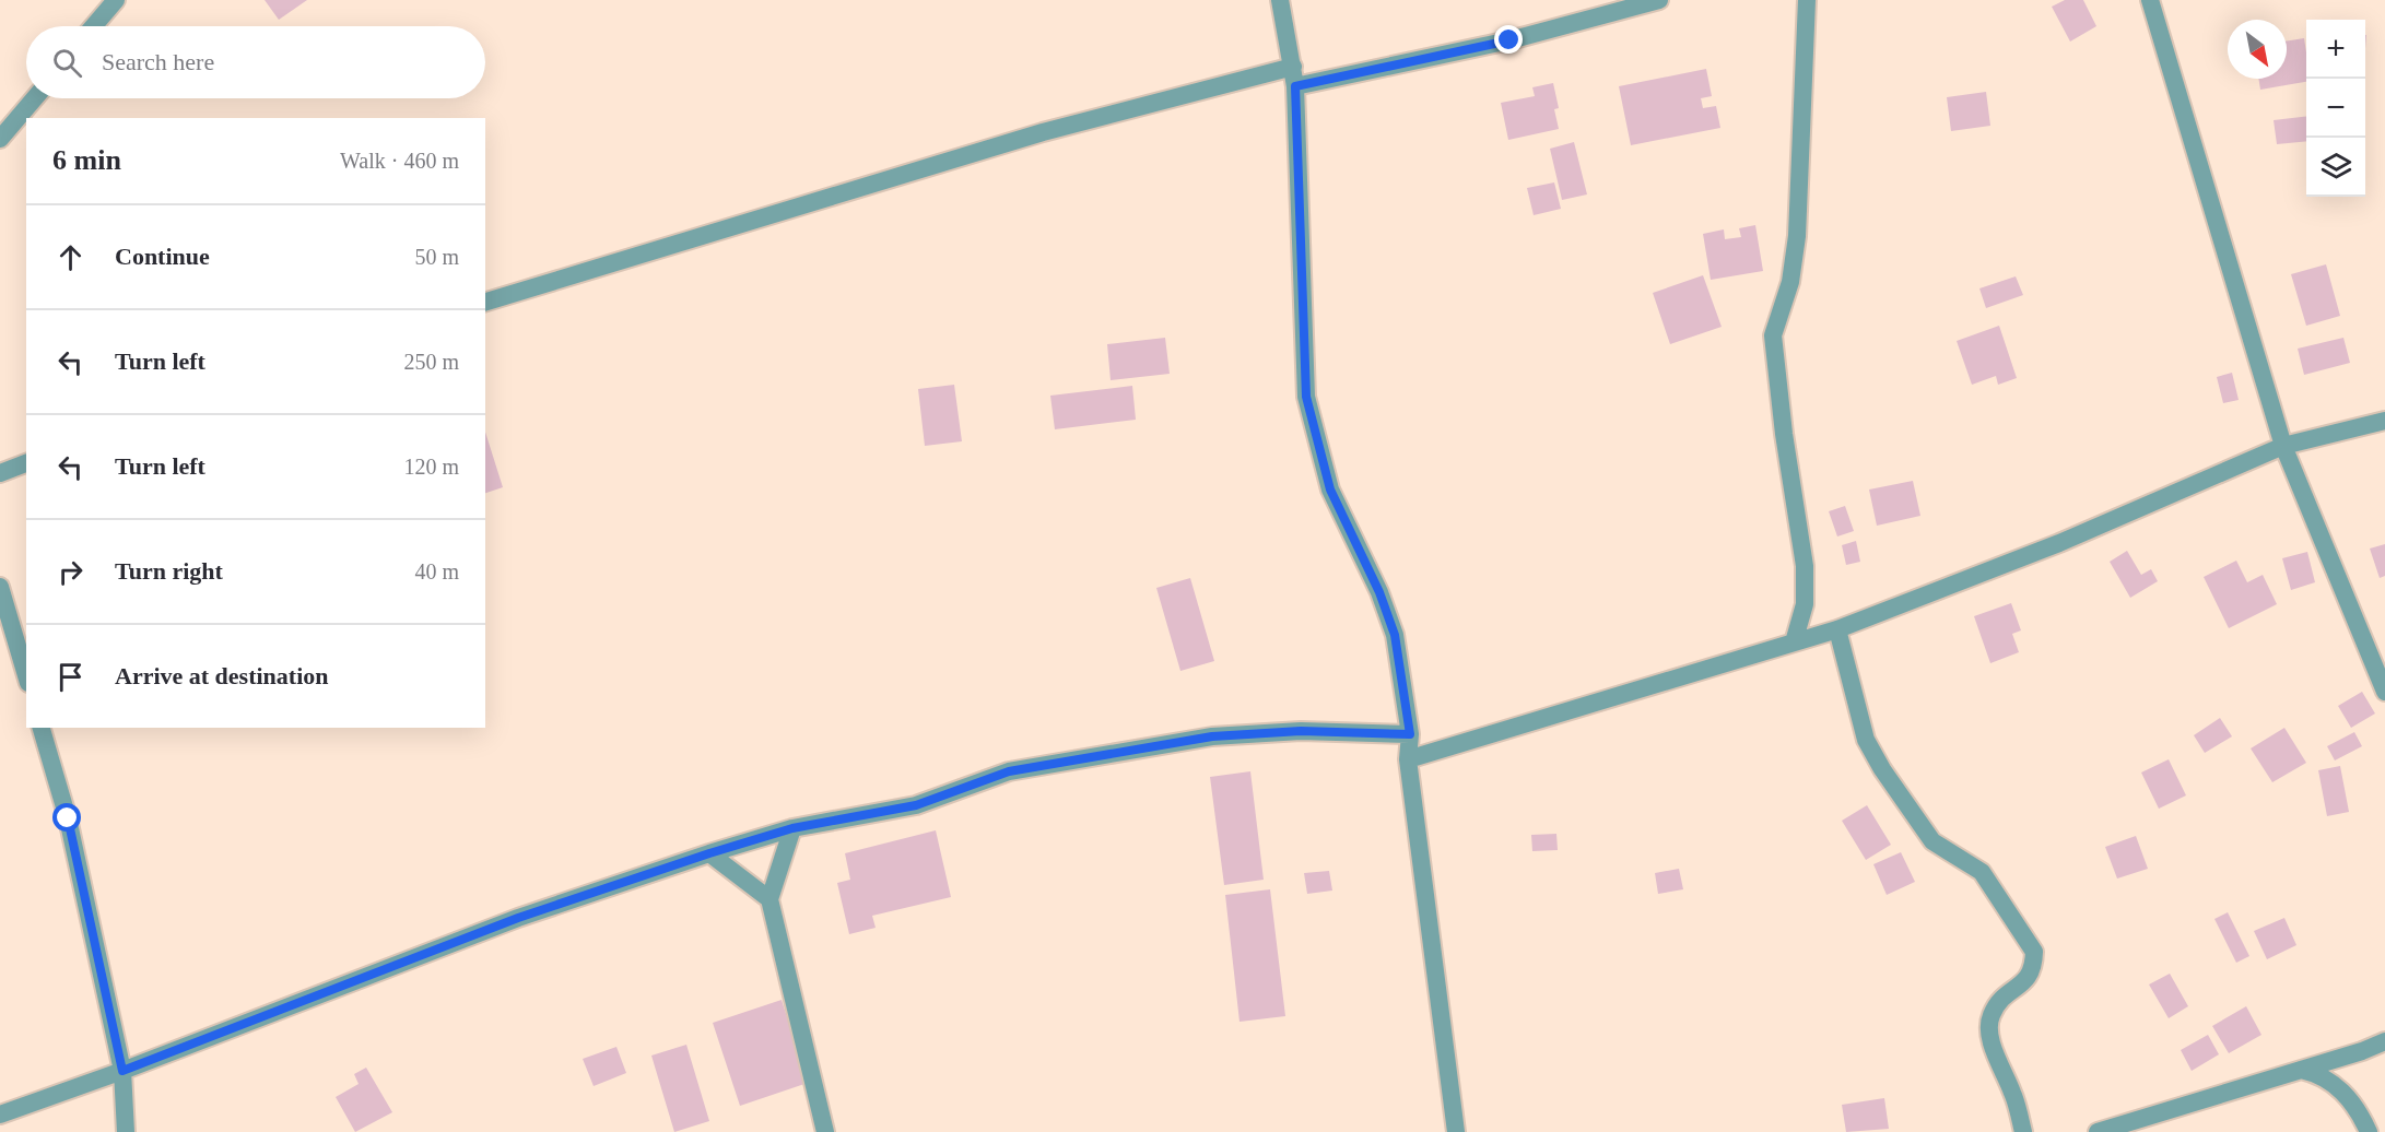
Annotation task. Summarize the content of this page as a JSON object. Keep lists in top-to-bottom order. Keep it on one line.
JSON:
{"north":"bottom right","page":{"map_buttons":["+","−"],"search":"Search here","heading":["6 min","Walk · 460 m"],"list":[["Continue","50 m"],["Turn left","250 m"],["Turn left","120 m"],["Turn right","40 m"],"Arrive at destination"]}}
